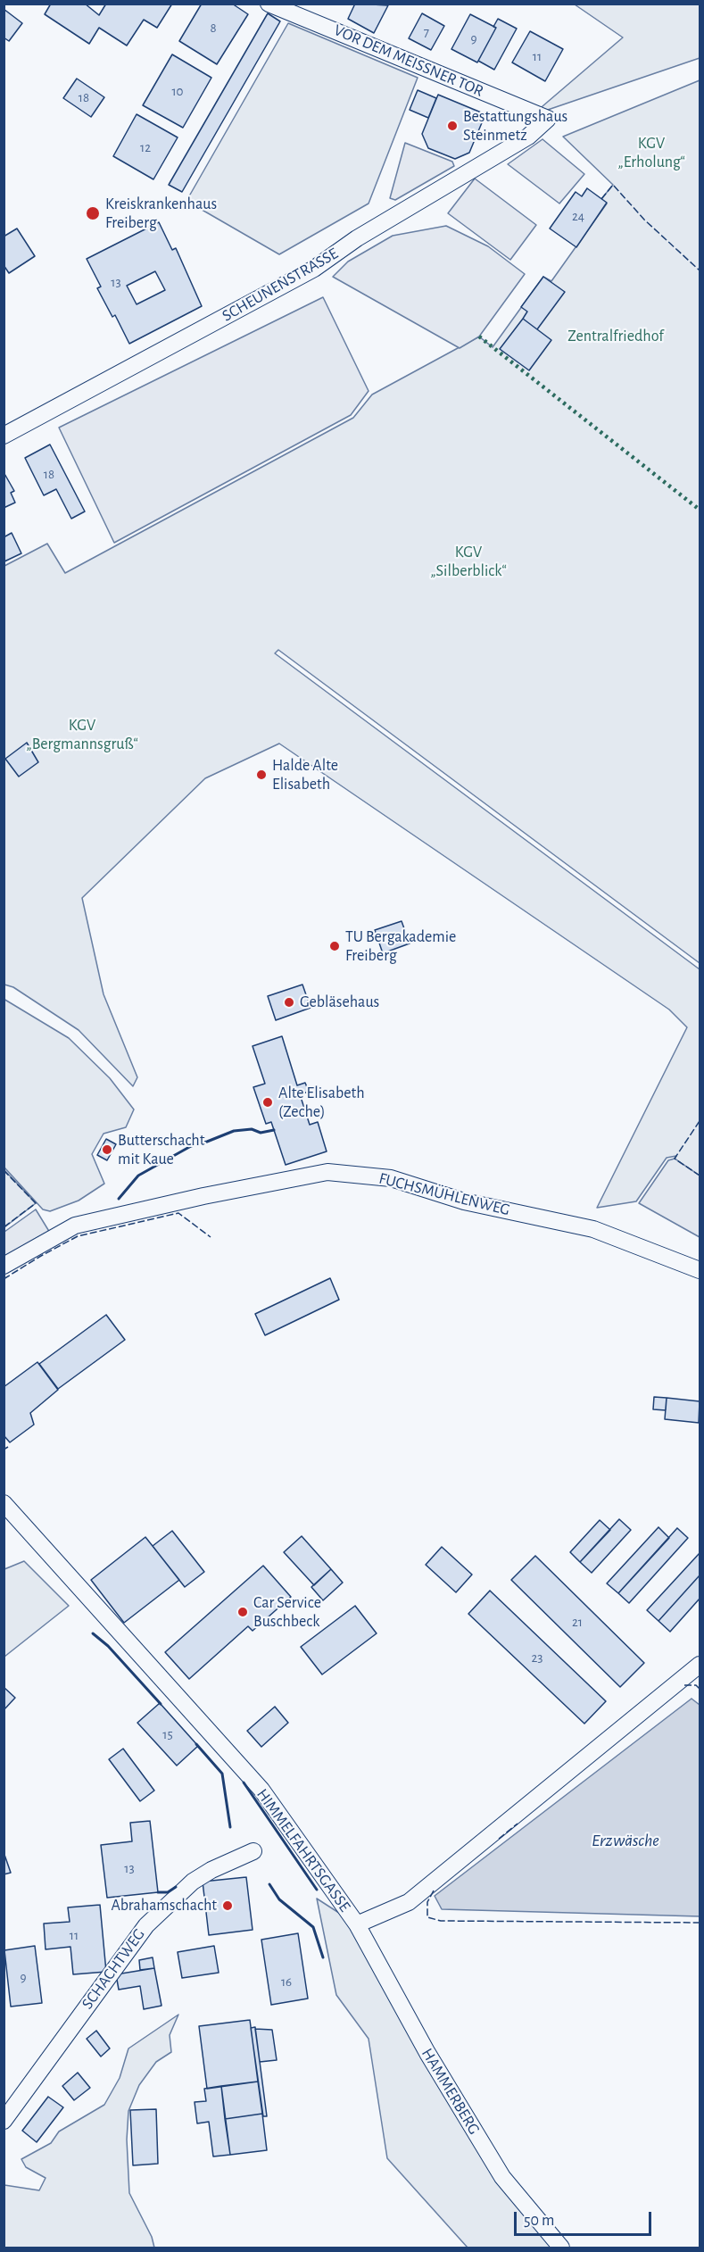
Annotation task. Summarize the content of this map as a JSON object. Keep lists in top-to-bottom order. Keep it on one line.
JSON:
{"streets":{"street":["VOR DEM MEISSNER TOR","SCHEUNENSTRASSE","FUCHSMÜHLENWEG","HIMMELFAHRTSGASSE","SCHACHTWEG","HAMMERBERG"]},"crossings":[["VOR DEM MEISSNER TOR","SCHEUNENSTRASSE"],["HIMMELFAHRTSGASSE","HAMMERBERG"]],"water":["Erzwäsche"],"parks":["KGV „Erholung“","Zentralfriedhof","KGV „Silberblick“","KGV „Bergmannsgruß“"],"places":["Bestattungshaus Steinmetz","Kreiskrankenhaus Freiberg","Halde Alte Elisabeth","TU Bergakademie Freiberg","Gebläsehaus","Alte Elisabeth (Zeche)","Butterschacht mit Kaue","Car Service Buschbeck","Abrahamschacht"],"house_numbers":["8","7","9","11","10","18","12","24","13","18","21","23","15","13","11","9","16"],"scale_bar":"50 m"}
